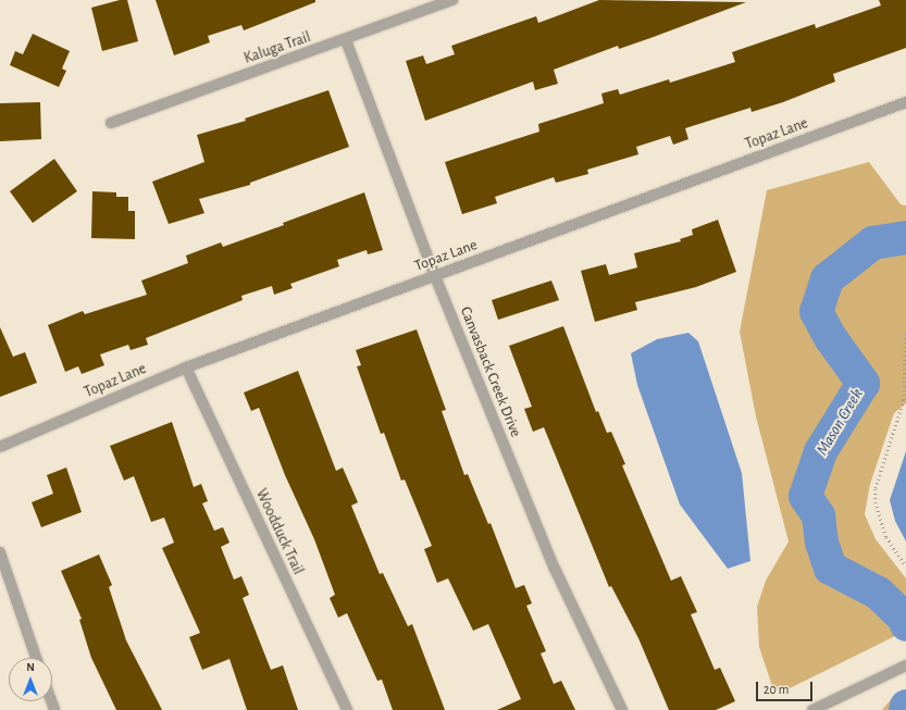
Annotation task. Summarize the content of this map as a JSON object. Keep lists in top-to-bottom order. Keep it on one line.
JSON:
{"streets":{"street":["Kaluga Trail","Topaz Lane","Canvasback Creek Drive","Woodduck Trail"]},"crossings":[["Kaluga Trail","Canvasback Creek Drive"],["Topaz Lane","Canvasback Creek Drive"],["Topaz Lane","Woodduck Trail"]],"water":["Mason Creek"],"scale_bar":"20 m","north":"top"}
